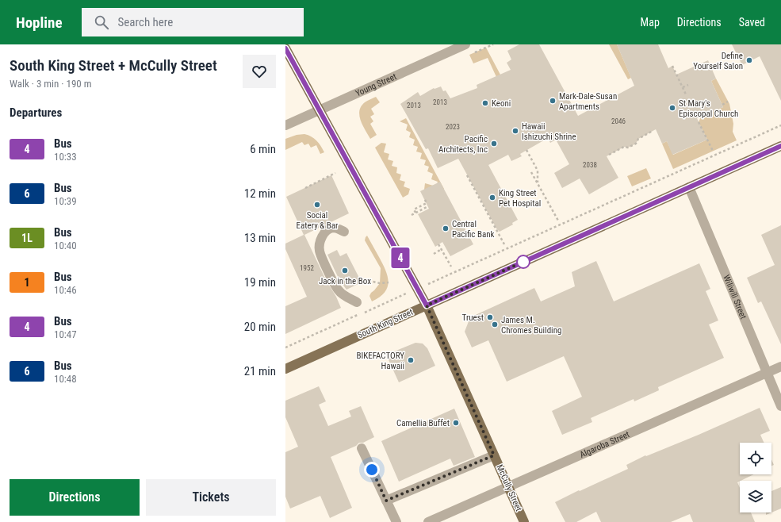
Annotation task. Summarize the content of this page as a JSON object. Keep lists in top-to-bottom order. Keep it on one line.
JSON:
{"streets":{"main road":["South King Street","McCully Street"],"street":["Young Street","Wiliwili Street","Algaroba Street"]},"crossings":[["Young Street","McCully Street"],["Wiliwili Street","South King Street"],["Wiliwili Street","Algaroba Street"],["South King Street","McCully Street"],["Algaroba Street","McCully Street"]],"places":["Define Yourself Salon","Mark-Dale-Susan Apartments","Keoni","St Mary's Episcopal Church","Hawaii Ishizuchi Shrine","Pacific Architects, Inc","King Street Pet Hospital","Social Eatery & Bar","Central Pacific Bank","Jack in the Box","Truest","James M. Chromes Building","BIKEFACTORY Hawaii","Camellia Buffet"],"lines":["bus line 4"],"house_numbers":["2013","2013","2046","2023","2038","1952"],"page":{"header":"Hopline","search":"Search here","nav":["Map","Directions","Saved"],"heading":[["South King Street + McCully Street","Walk · 3 min · 190 m"],"Departures"],"on_map":"4","list":[{"mark":"4","name":"Bus","note":"10:33","value":"6 min"},{"mark":"6","name":"Bus","note":"10:39","value":"12 min"},{"mark":"1L","name":"Bus","note":"10:40","value":"13 min"},{"mark":"1","name":"Bus","note":"10:46","value":"19 min"},{"mark":"4","name":"Bus","note":"10:47","value":"20 min"},{"mark":"6","name":"Bus","note":"10:48","value":"21 min"}],"buttons":["Directions","Tickets"]}}
